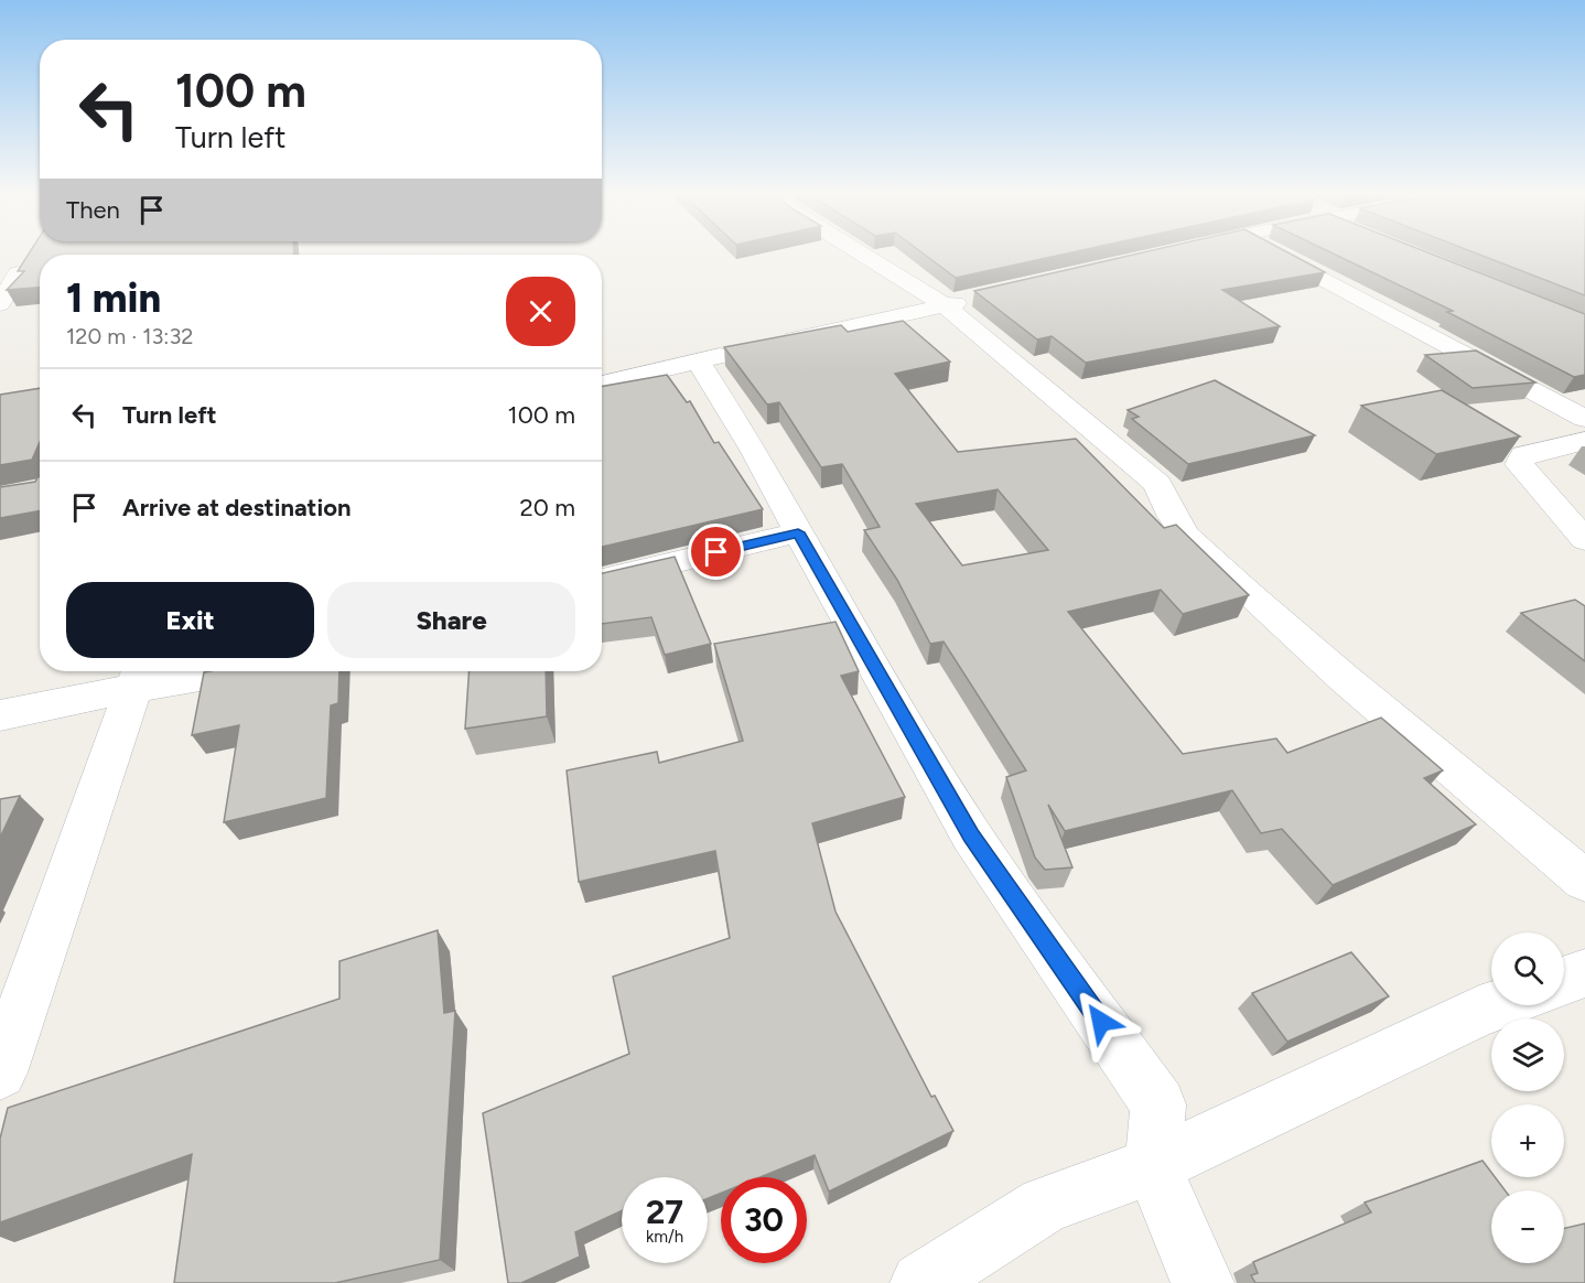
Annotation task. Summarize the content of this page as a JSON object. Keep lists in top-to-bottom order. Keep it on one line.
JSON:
{"page":{"turn":["100 m","Turn left"],"then":"Then","heading":["1 min","120 m · 13:32"],"list":[{"name":"Turn left","value":"100 m"},{"name":"Arrive at destination","value":"20 m"}],"buttons":["Exit","Share"],"map_buttons":["+","−"],"speed":"27 km/h","limit":"30"}}
